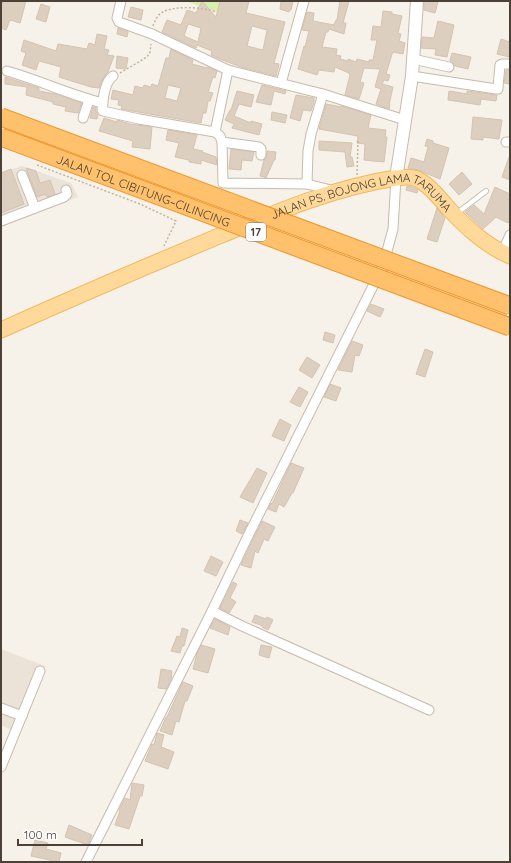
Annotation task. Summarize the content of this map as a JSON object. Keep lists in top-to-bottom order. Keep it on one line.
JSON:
{"streets":{"highway":["JALAN TOL CIBITUNG–CILINCING","17"],"main road":["JALAN PS. BOJONG LAMA TARUMA"]},"scale_bar":"100 m"}
